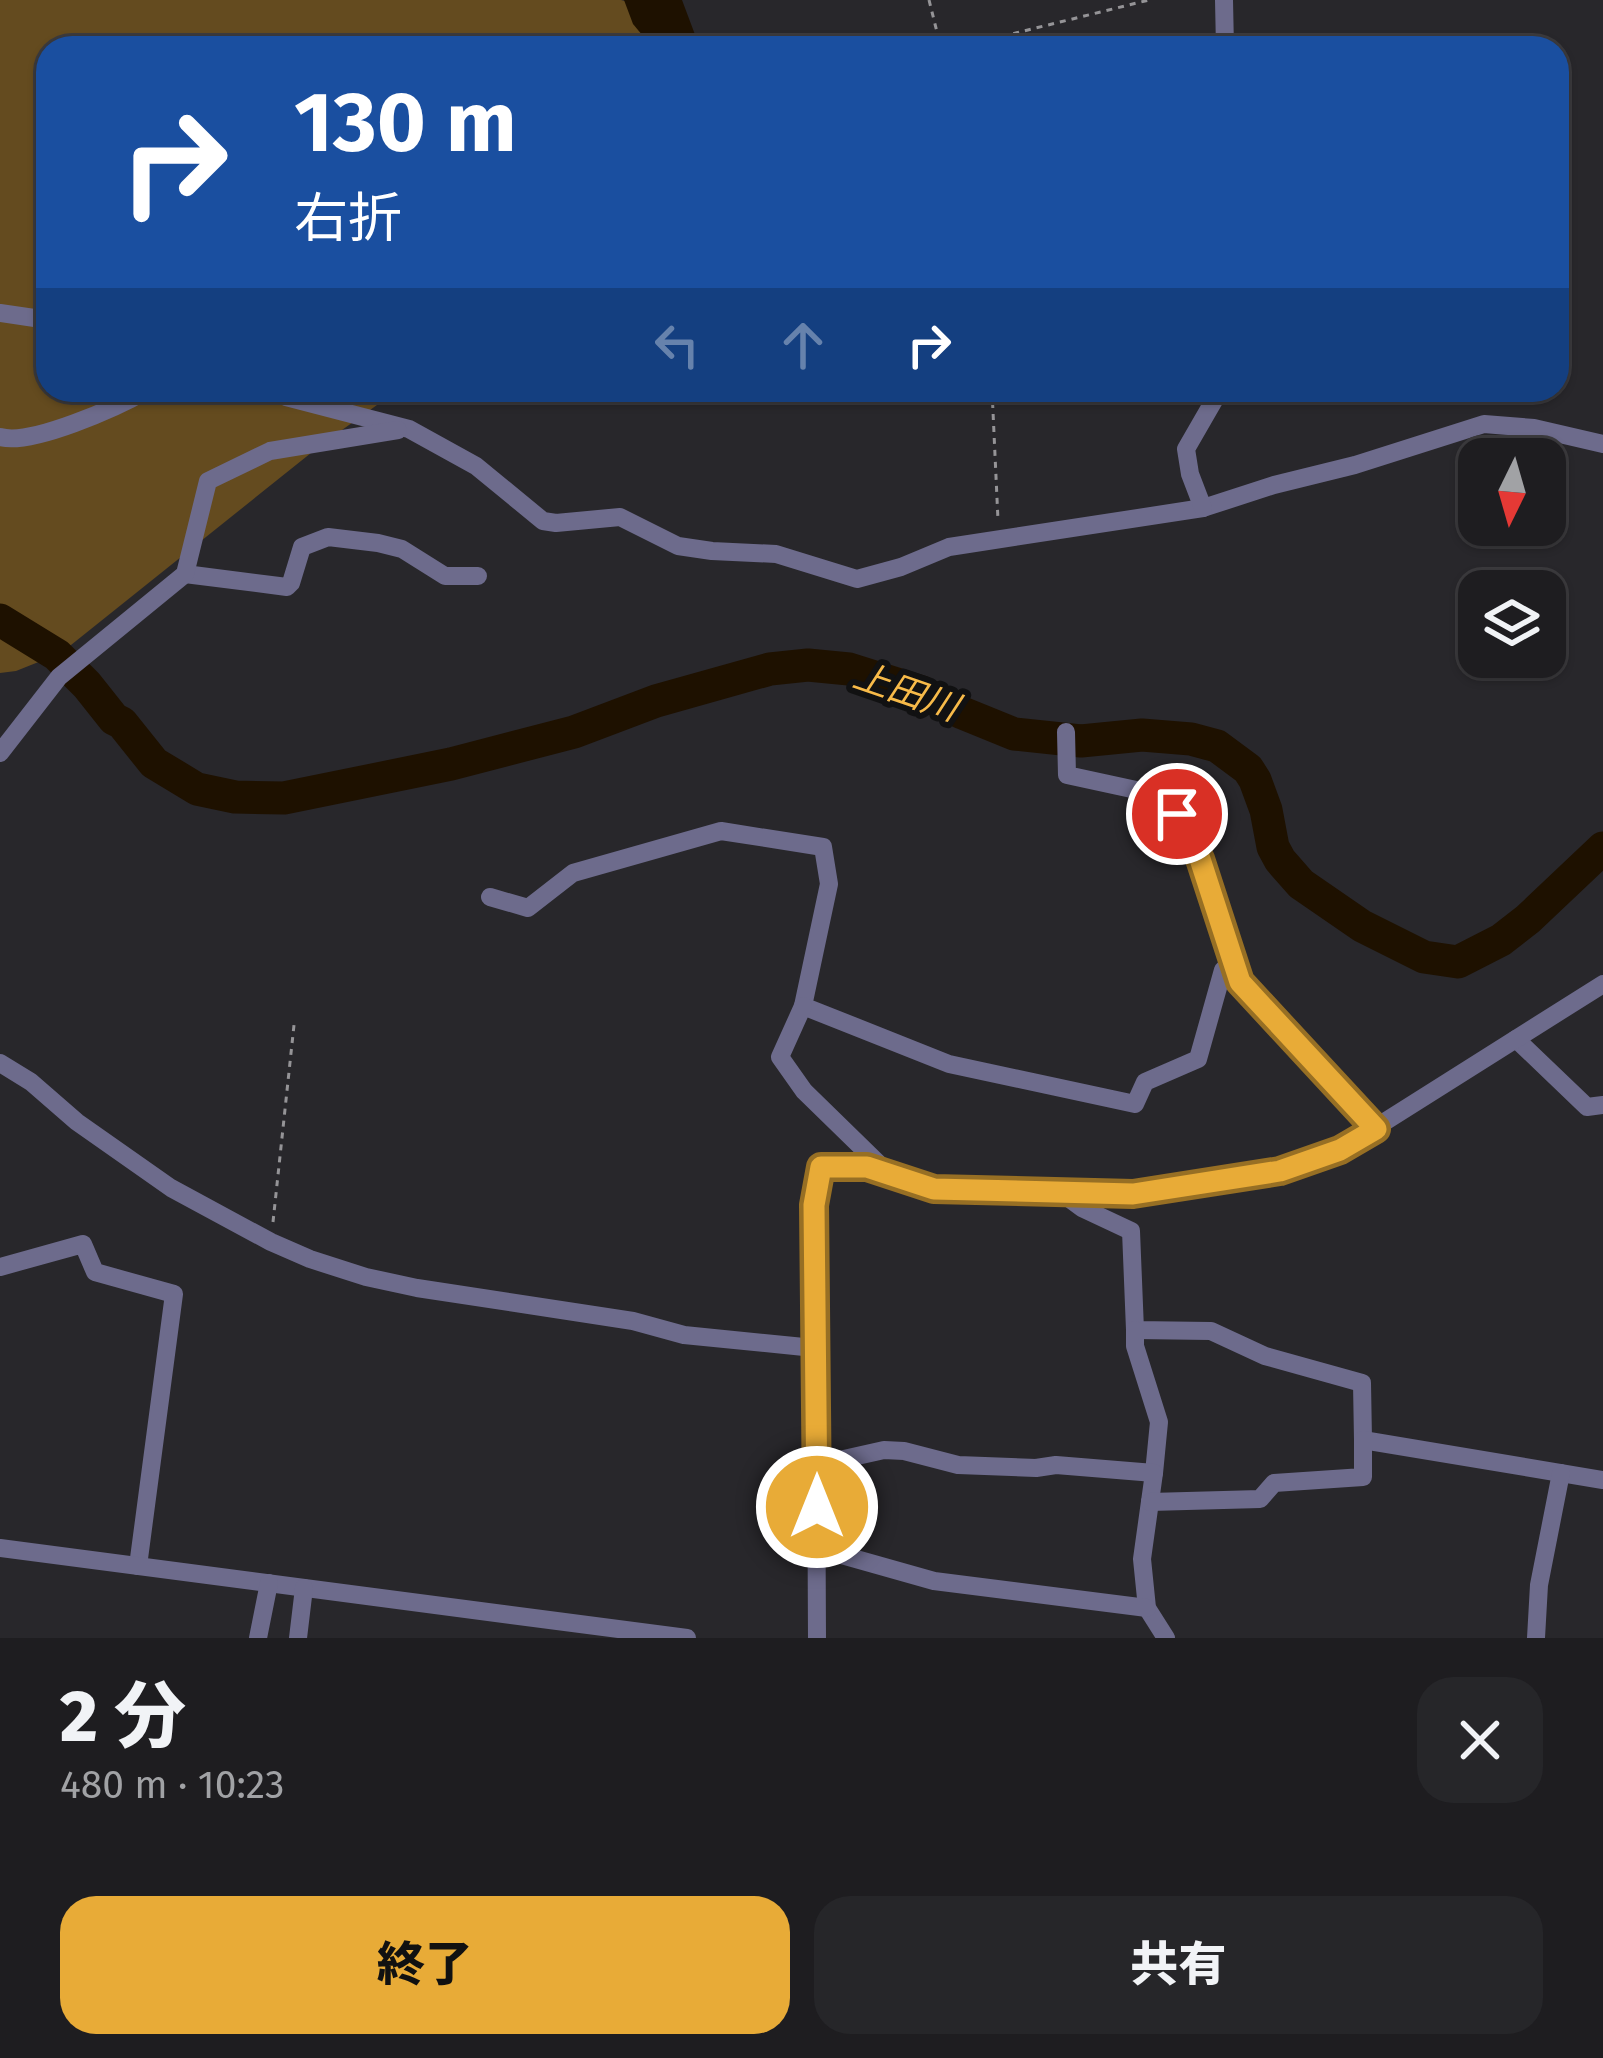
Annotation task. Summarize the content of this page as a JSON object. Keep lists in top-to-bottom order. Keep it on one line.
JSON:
{"water":["上田川"],"north":"bottom","page":{"turn":["130 m","右折"],"heading":["2 分","480 m · 10:23"],"buttons":["終了","共有"]}}
